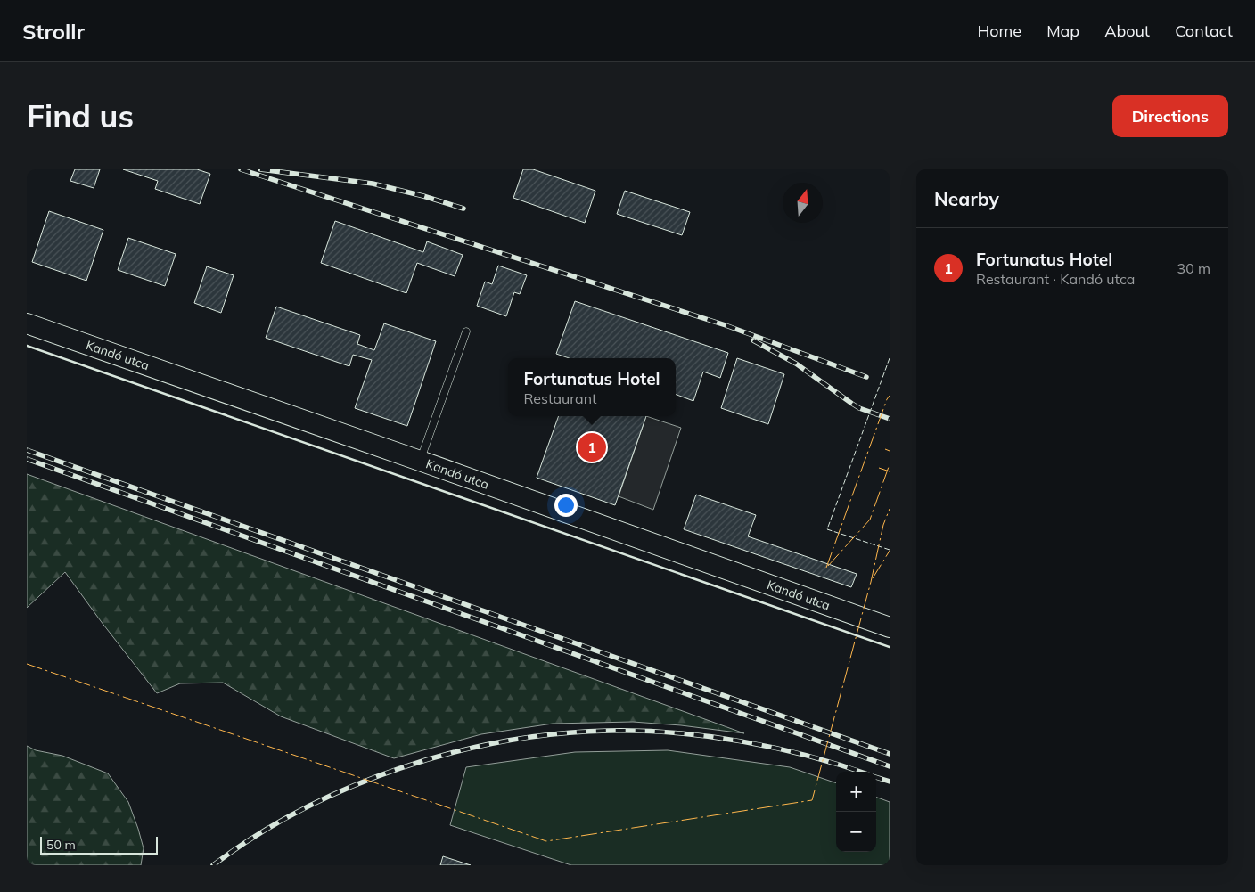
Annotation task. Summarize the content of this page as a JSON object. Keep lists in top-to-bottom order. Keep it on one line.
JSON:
{"streets":{"street":["Kandó utca"]},"scale_bar":"50 m","north":"top","page":{"header":"Strollr","nav":["Home","Map","About","Contact"],"buttons":"Directions","title":"Find us","heading":"Nearby","list":[{"mark":"1","name":"Fortunatus Hotel","note":"Restaurant · Kandó utca","value":"30 m"}],"popup":["Fortunatus Hotel","Restaurant"],"pins":"1","map_buttons":["+","−"],"scale":"50 m"}}
